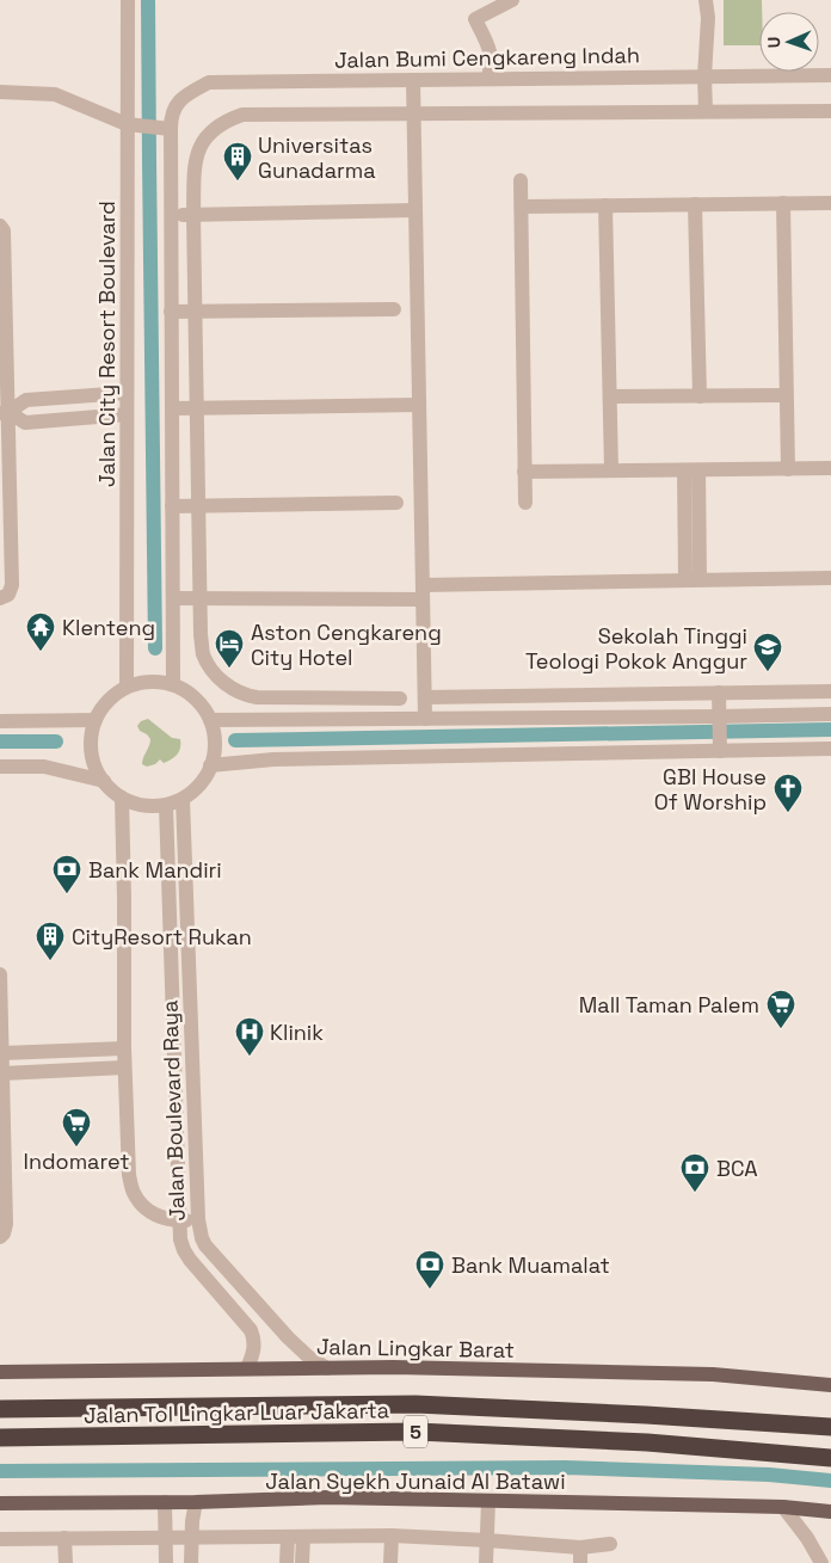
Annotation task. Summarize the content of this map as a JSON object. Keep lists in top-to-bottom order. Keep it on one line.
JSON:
{"streets":{"highway":["Jalan Tol Lingkar Luar Jakarta","5"],"main road":["Jalan Lingkar Barat","Jalan Syekh Junaid Al Batawi"],"street":["Jalan Bumi Cengkareng Indah","Jalan City Resort Boulevard","Jalan Boulevard Raya"]},"crossings":[["Jalan City Resort Boulevard","Jalan Boulevard Raya"],["Jalan Boulevard Raya","Jalan Lingkar Barat"]],"places":{"building":["Universitas Gunadarma","CityResort Rukan"],"temple":["Klenteng"],"hotel":["Aston Cengkareng City Hotel"],"school or university":["Sekolah Tinggi Teologi Pokok Anggur"],"church":["GBI House Of Worship"],"bank":["Bank Mandiri","BCA","Bank Muamalat"],"supermarket":["Mall Taman Palem","Indomaret"],"hospital":["Klinik"]},"north":"left"}
